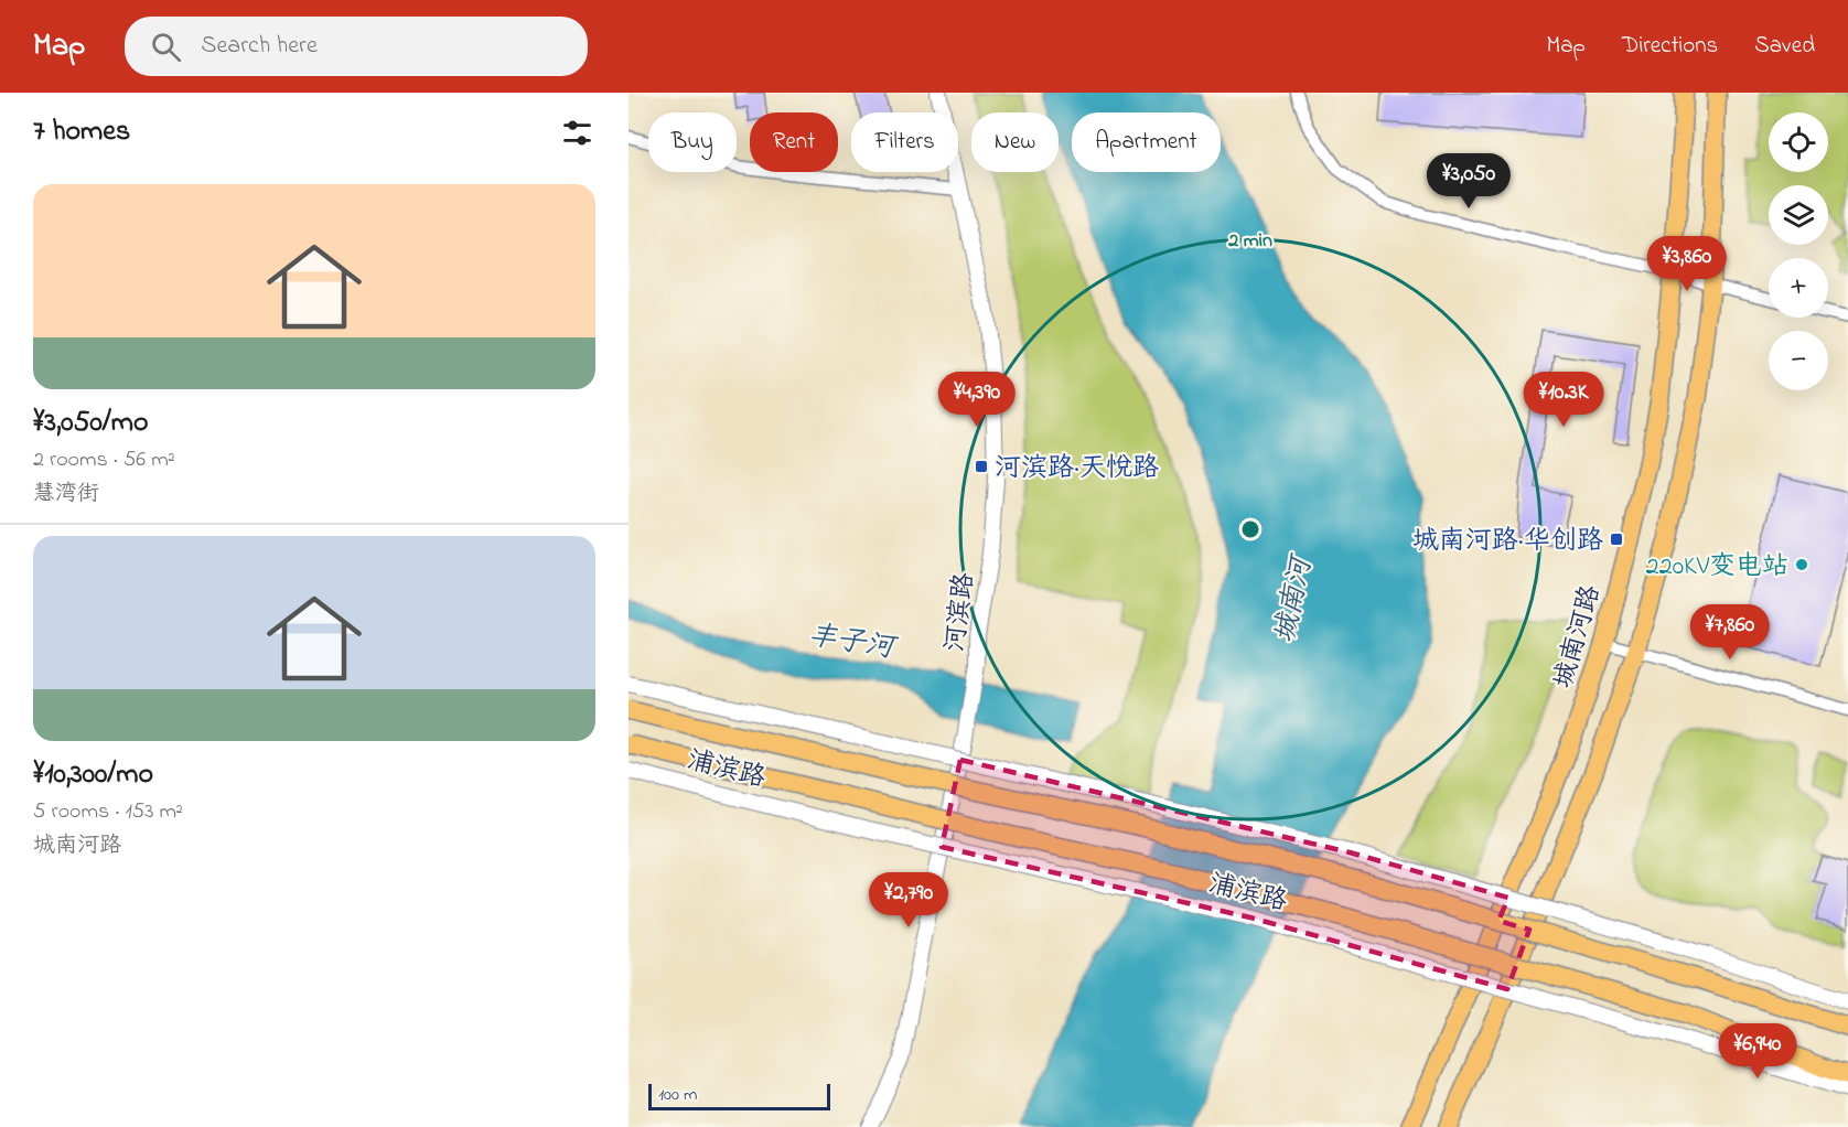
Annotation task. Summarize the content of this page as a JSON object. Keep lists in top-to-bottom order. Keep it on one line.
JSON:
{"streets":{"main road":["城南河路","浦滨路"],"street":["河滨路"]},"water":["城南河","丰子河"],"places":{"transit":["河滨路·天悦路","城南河路·华创路"],"other":["220KV变电站"]},"scale_bar":"100 m","page":{"header":"Map","search":"Search here","nav":["Map","Directions","Saved"],"heading":"7 homes","map_buttons":["+","−"],"chip":["Buy","Rent","Filters","New","Apartment"],"price":["¥3,050","¥3,860","¥4,390","¥10.3K","¥7,860","¥2,790","¥6,940"],"list":[{"name":"¥3,050/mo","note":"2 rooms · 56 m² · 慧湾街"},{"name":"¥10,300/mo","note":"5 rooms · 153 m² · 城南河路"}],"scale":"100 m"},"rings":["2 min"]}
